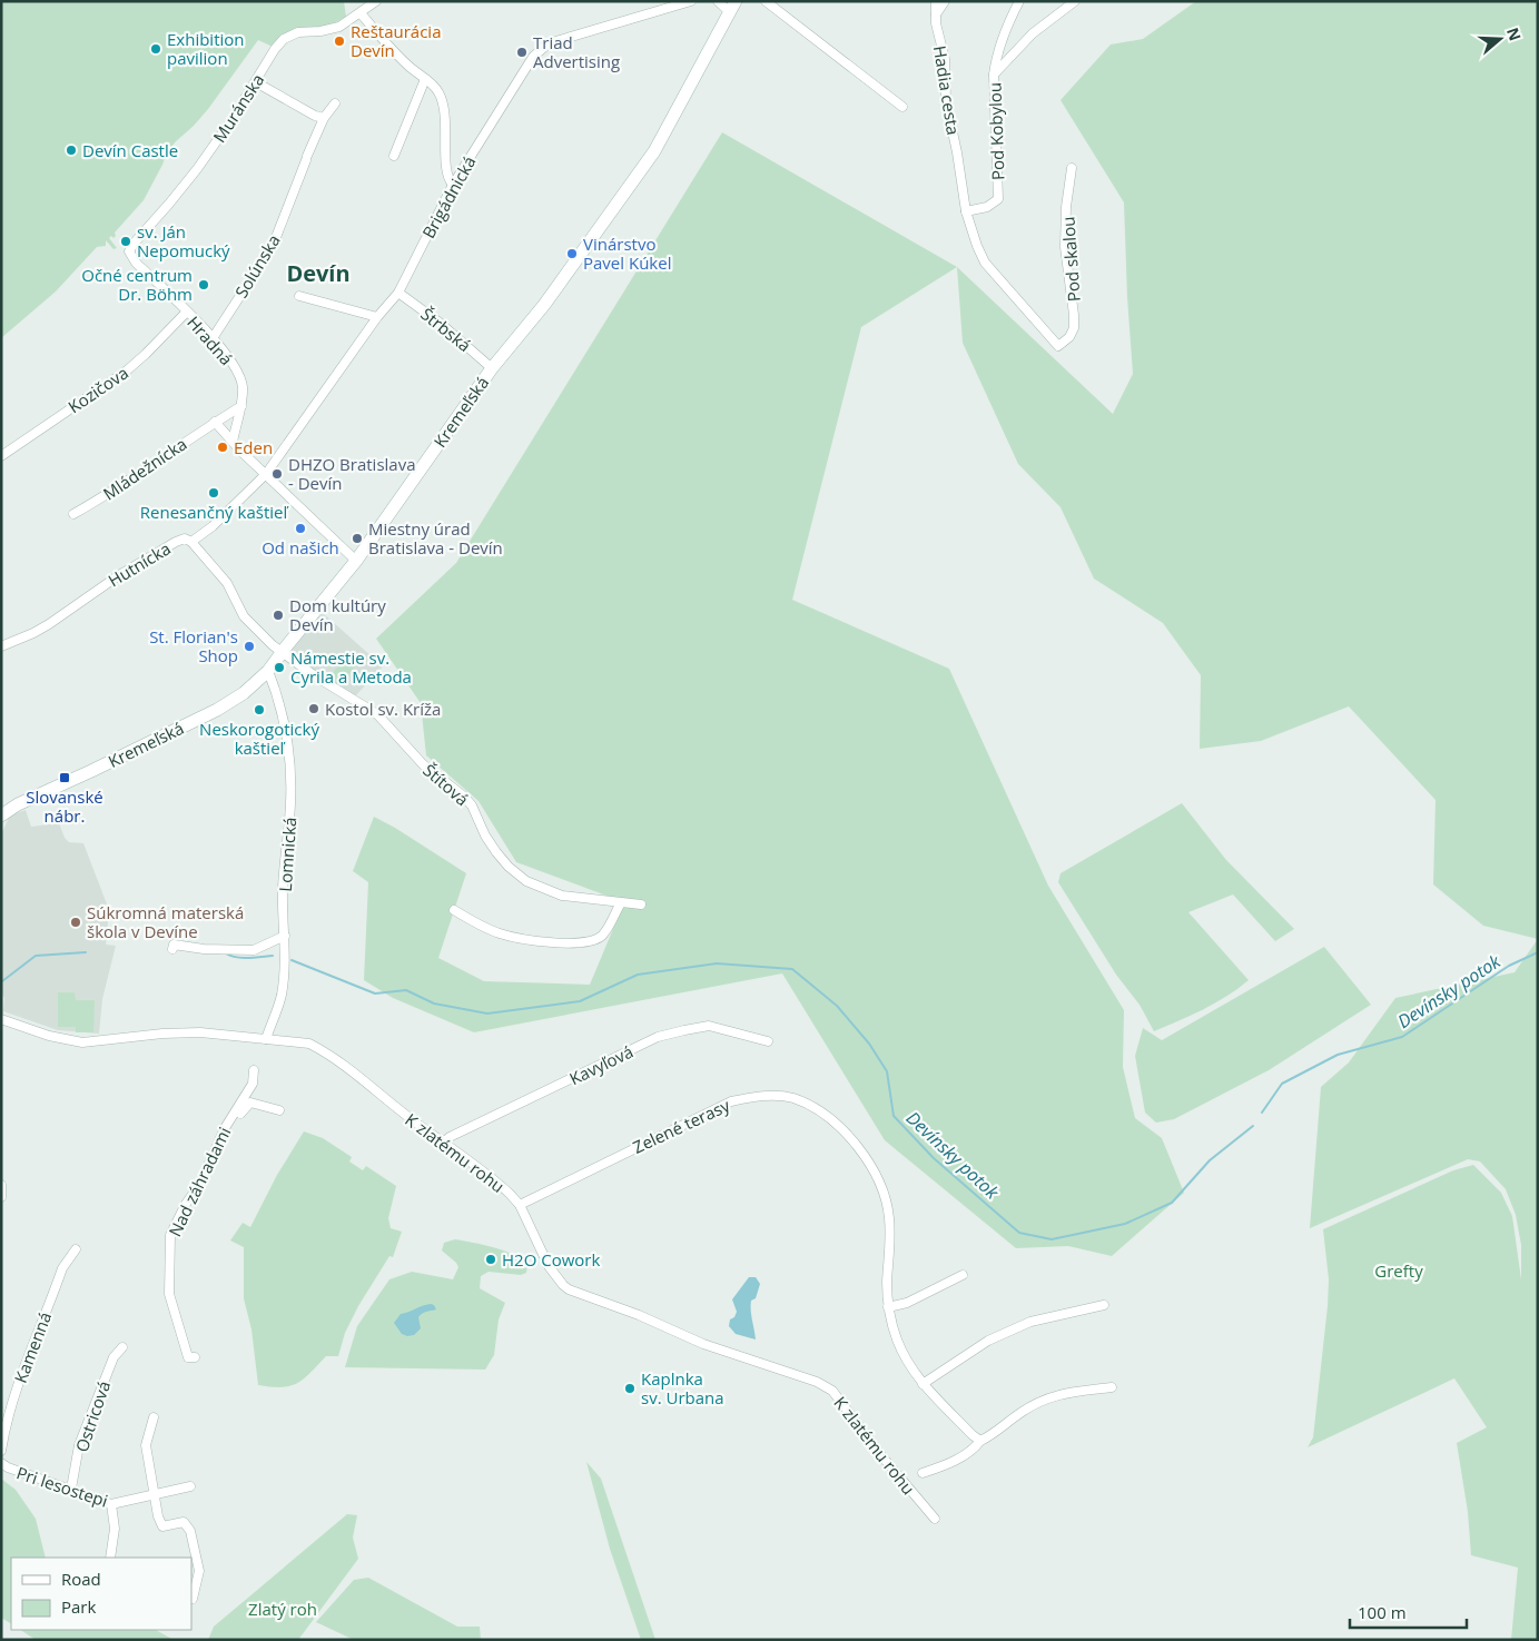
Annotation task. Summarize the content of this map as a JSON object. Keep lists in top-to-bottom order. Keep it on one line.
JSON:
{"streets":{"street":["Hadia cesta","Muránska","Pod Kobylou","Brigádnická","Pod skalou","Solúnska","Štrbská","Hradná","Kozičova","Kremeľská","Mládežnícka","Hutnícka","Štítová","Lomnická","Kavyľová","Zelené terasy","K zlatému rohu","Nad záhradami","Kamenná","Ostricová","Pri lesostepi"]},"crossings":[["Hadia cesta","Pod Kobylou"],["Hadia cesta","Pod skalou"],["Muránska","Hradná"],["Pod Kobylou","Pod skalou"],["Brigádnická","Štrbská"],["Brigádnická","Hutnícka"],["Solúnska","Hradná"],["Štrbská","Kremeľská"],["Hradná","Kozičova"],["Hradná","Mládežnícka"],["Kremeľská","Štítová"],["Kremeľská","Lomnická"],["Hutnícka","Štítová"],["Lomnická","K zlatému rohu"],["Kavyľová","K zlatému rohu"],["Zelené terasy","K zlatému rohu"],["Ostricová","Pri lesostepi"]],"districts":["Devín"],"water":["Devínsky potok"],"parks":["Grefty","Zlatý roh"],"places":{"other":["Reštaurácia Devín","Exhibition pavilion","Triad Advertising","Devín Castle","sv. Ján Nepomucký","Vinárstvo Pavel Kúkel","Očné centrum Dr. Böhm","Eden","DHZO Bratislava - Devín","Renesančný kaštieľ","Od našich","Miestny úrad Bratislava - Devín","Dom kultúry Devín","St. Florian's Shop","Námestie sv. Cyrila a Metoda","Kostol sv. Kríža","Neskorogotický kaštieľ","Súkromná materská škola v Devíne","H2O Cowork","Kaplnka sv. Urbana"],"transit":["Slovanské nábr."]},"legend":["Road","Park"],"scale_bar":"100 m","north":"right"}
